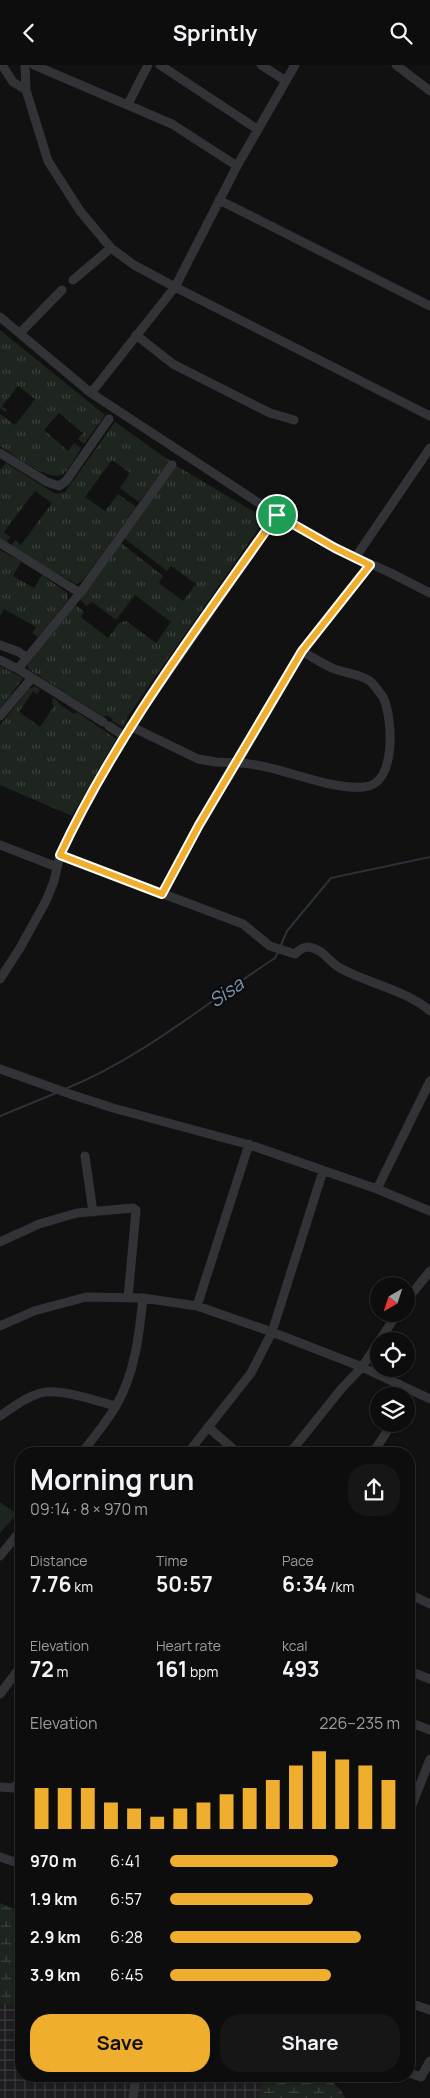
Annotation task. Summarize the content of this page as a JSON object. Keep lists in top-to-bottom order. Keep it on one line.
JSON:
{"water":["Sisa"],"north":"bottom left","page":{"header":"Sprintly","heading":["Morning run","09:14 · 8 × 970 m"],"stats":[["Distance","7.76 km"],["Time","50:57"],["Pace","6:34 /km"],["Elevation","72 m"],["Heart rate","161 bpm"],["kcal","493"]],"chart":["Elevation","226–235 m"],"list":[{"name":"970 m","note":"6:41"},{"name":"1.9 km","note":"6:57"},{"name":"2.9 km","note":"6:28"},{"name":"3.9 km","note":"6:45"}],"buttons":["Save","Share"]}}
